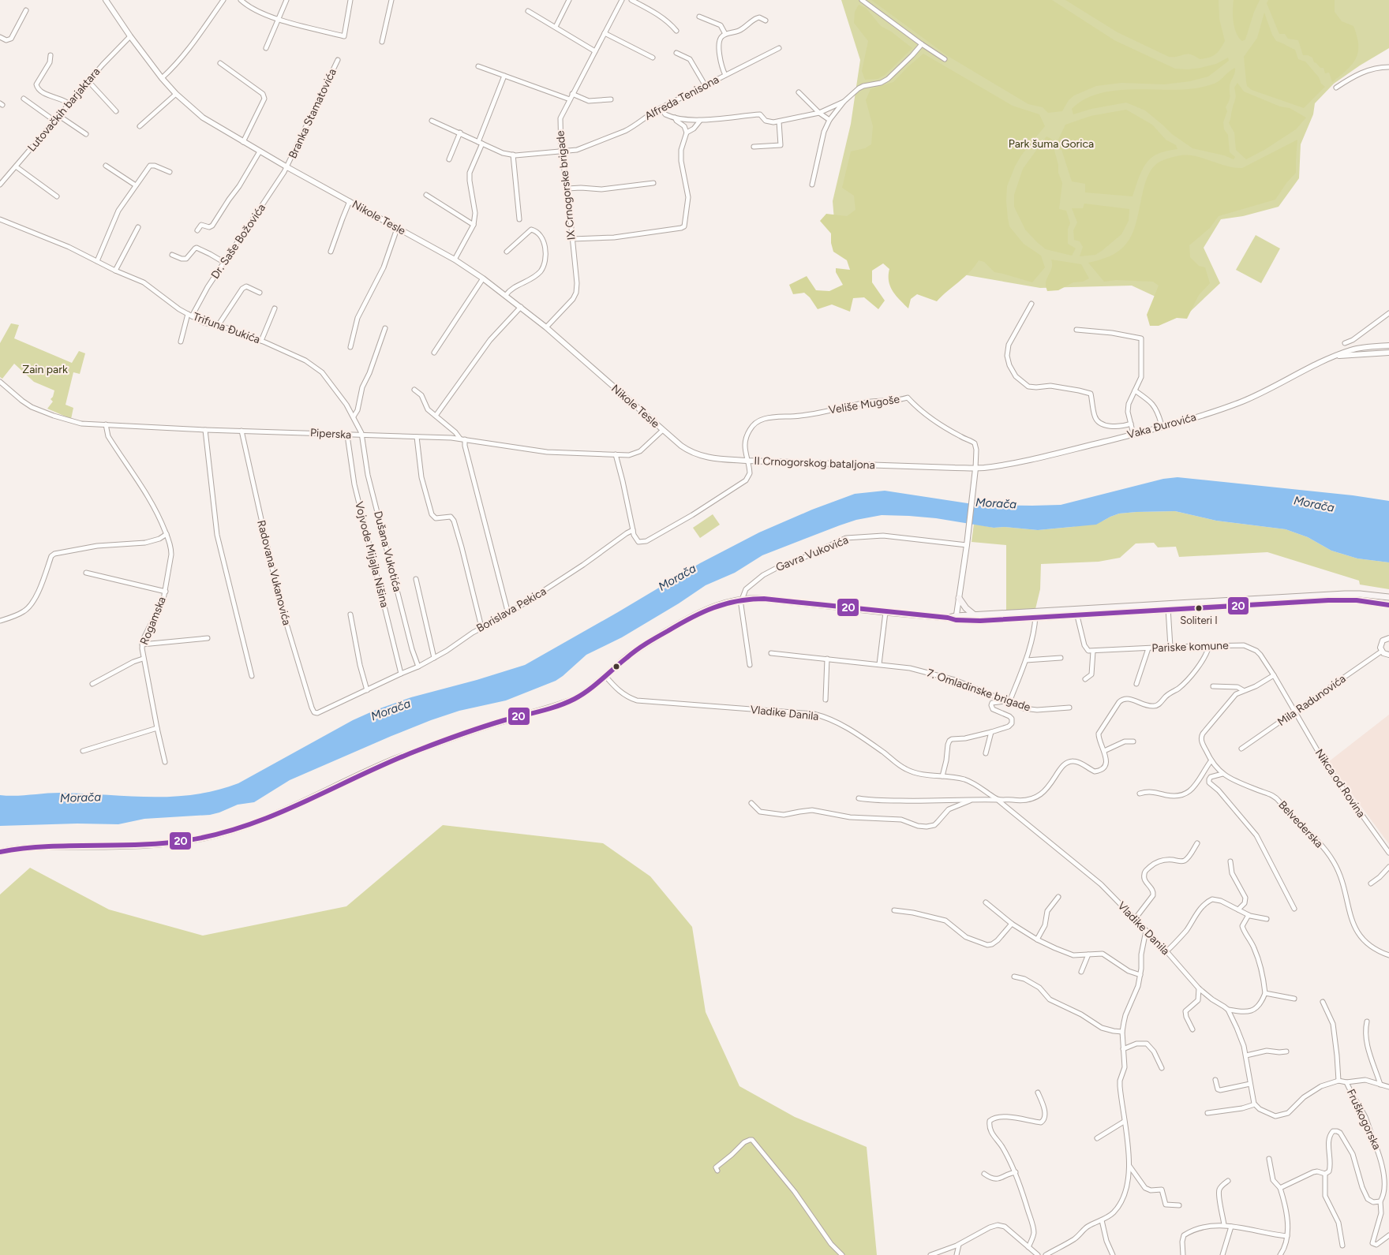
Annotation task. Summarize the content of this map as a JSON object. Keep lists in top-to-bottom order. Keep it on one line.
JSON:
{"streets":{"street":["Alfreda Tenisona","Lutovačkih barjaktara","Branka Stamatovića","IX Crnogorske brigade","Nikole Tesle","Dr. Saše Božovića","Trifuna Đukića","Veliše Mugoše","Vaka Đurovića","Piperska","II Crnogorskog bataljona","Dušana Vukotića","Gavra Vukovića","Vojvode Mijajla Nišina","Radovana Vukanovića","Borislava Pekica","Rogamska","Pariske komune","7. Omladinske brigade","Mila Radunovića","Vladike Danila","Nikca od Rovina","Belvederska","Fruškogorska"]},"crossings":[["Alfreda Tenisona","IX Crnogorske brigade"],["Lutovačkih barjaktara","Nikole Tesle"],["Branka Stamatovića","Nikole Tesle"],["Branka Stamatovića","Dr. Saše Božovića"],["IX Crnogorske brigade","Nikole Tesle"],["Nikole Tesle","Dr. Saše Božovića"],["Nikole Tesle","Piperska"],["Nikole Tesle","II Crnogorskog bataljona"],["Dr. Saše Božovića","Trifuna Đukića"],["Trifuna Đukića","Piperska"],["Trifuna Đukića","Dušana Vukotića"],["Veliše Mugoše","Vaka Đurovića"],["Veliše Mugoše","II Crnogorskog bataljona"],["Vaka Đurovića","II Crnogorskog bataljona"],["Piperska","II Crnogorskog bataljona"],["Piperska","Dušana Vukotića"],["Piperska","Vojvode Mijajla Nišina"],["Piperska","Radovana Vukanovića"],["Piperska","Rogamska"],["Dušana Vukotića","Borislava Pekica"],["Vojvode Mijajla Nišina","Borislava Pekica"],["Radovana Vukanovića","Borislava Pekica"],["Pariske komune","Mila Radunovića"],["Pariske komune","Nikca od Rovina"],["Pariske komune","Belvederska"],["Mila Radunovića","Nikca od Rovina"]],"water":["Morača"],"parks":["Park šuma Gorica","Zain park"],"places":["Soliteri I"],"lines":["transit line 20"]}
